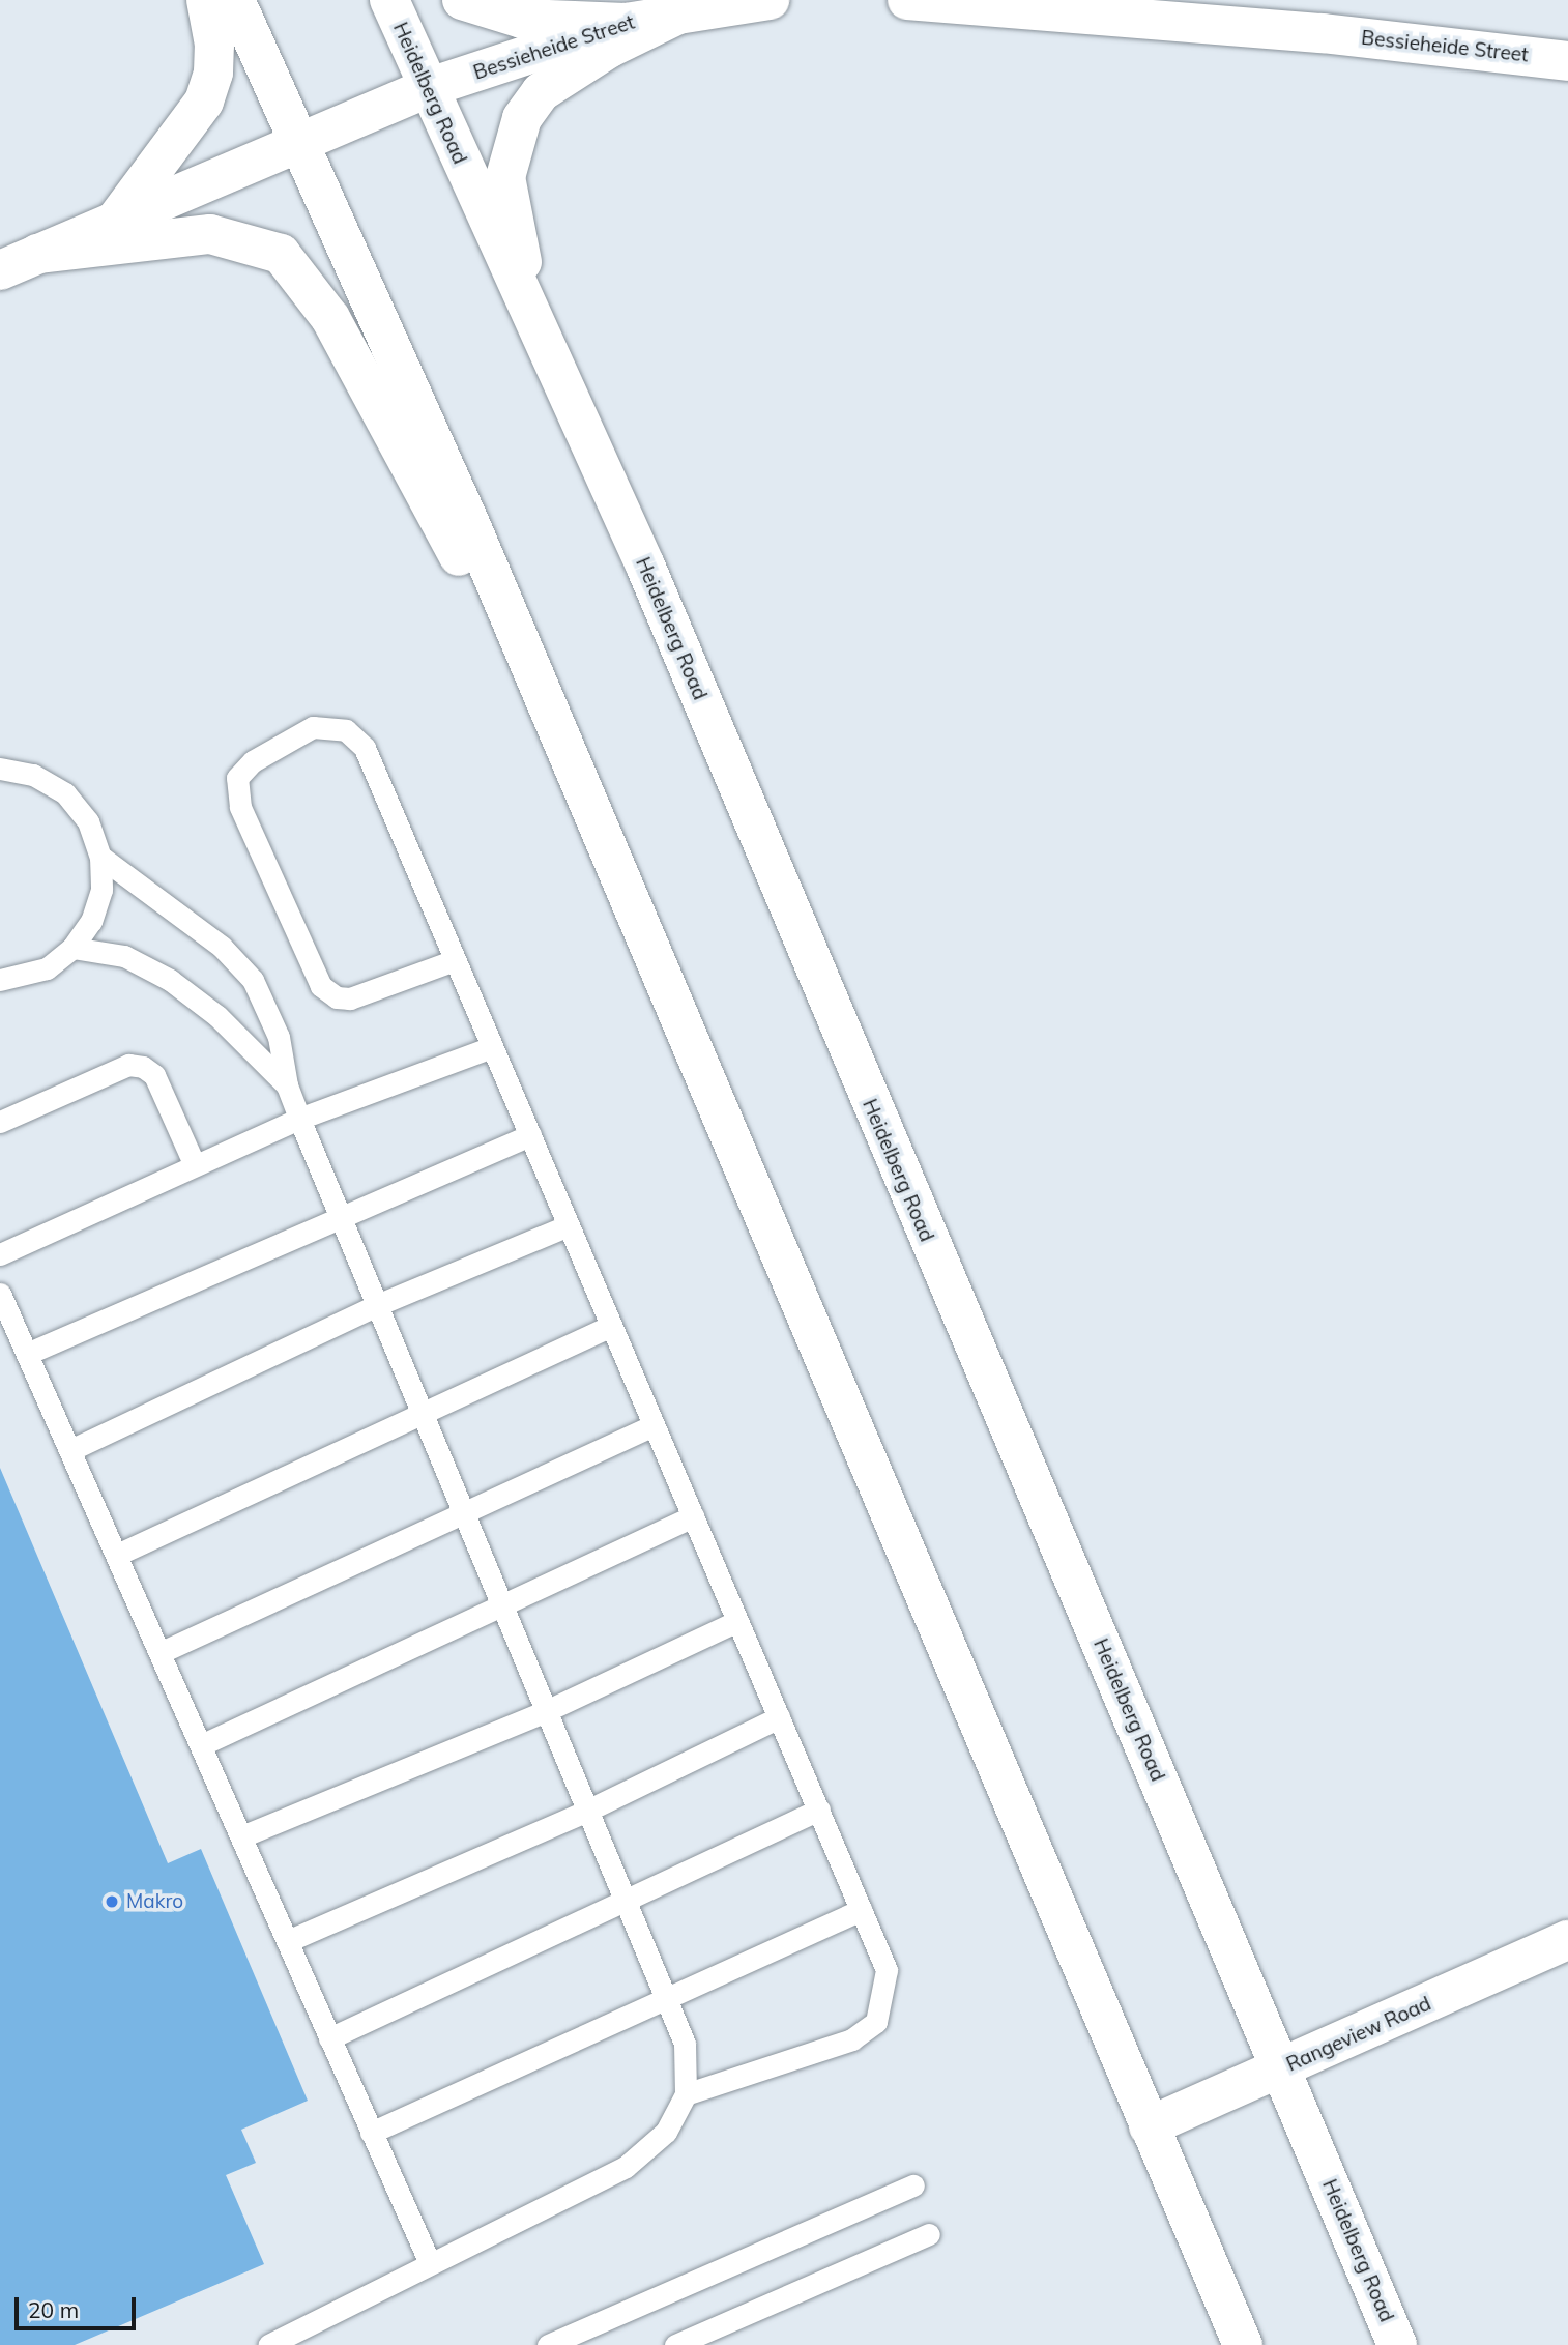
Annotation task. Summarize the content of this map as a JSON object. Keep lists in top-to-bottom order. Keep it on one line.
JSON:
{"streets":{"main road":["Bessieheide Street","Heidelberg Road","Rangeview Road"]},"crossings":[["Bessieheide Street","Heidelberg Road"],["Heidelberg Road","Rangeview Road"]],"places":["Makro"],"scale_bar":"20 m"}
